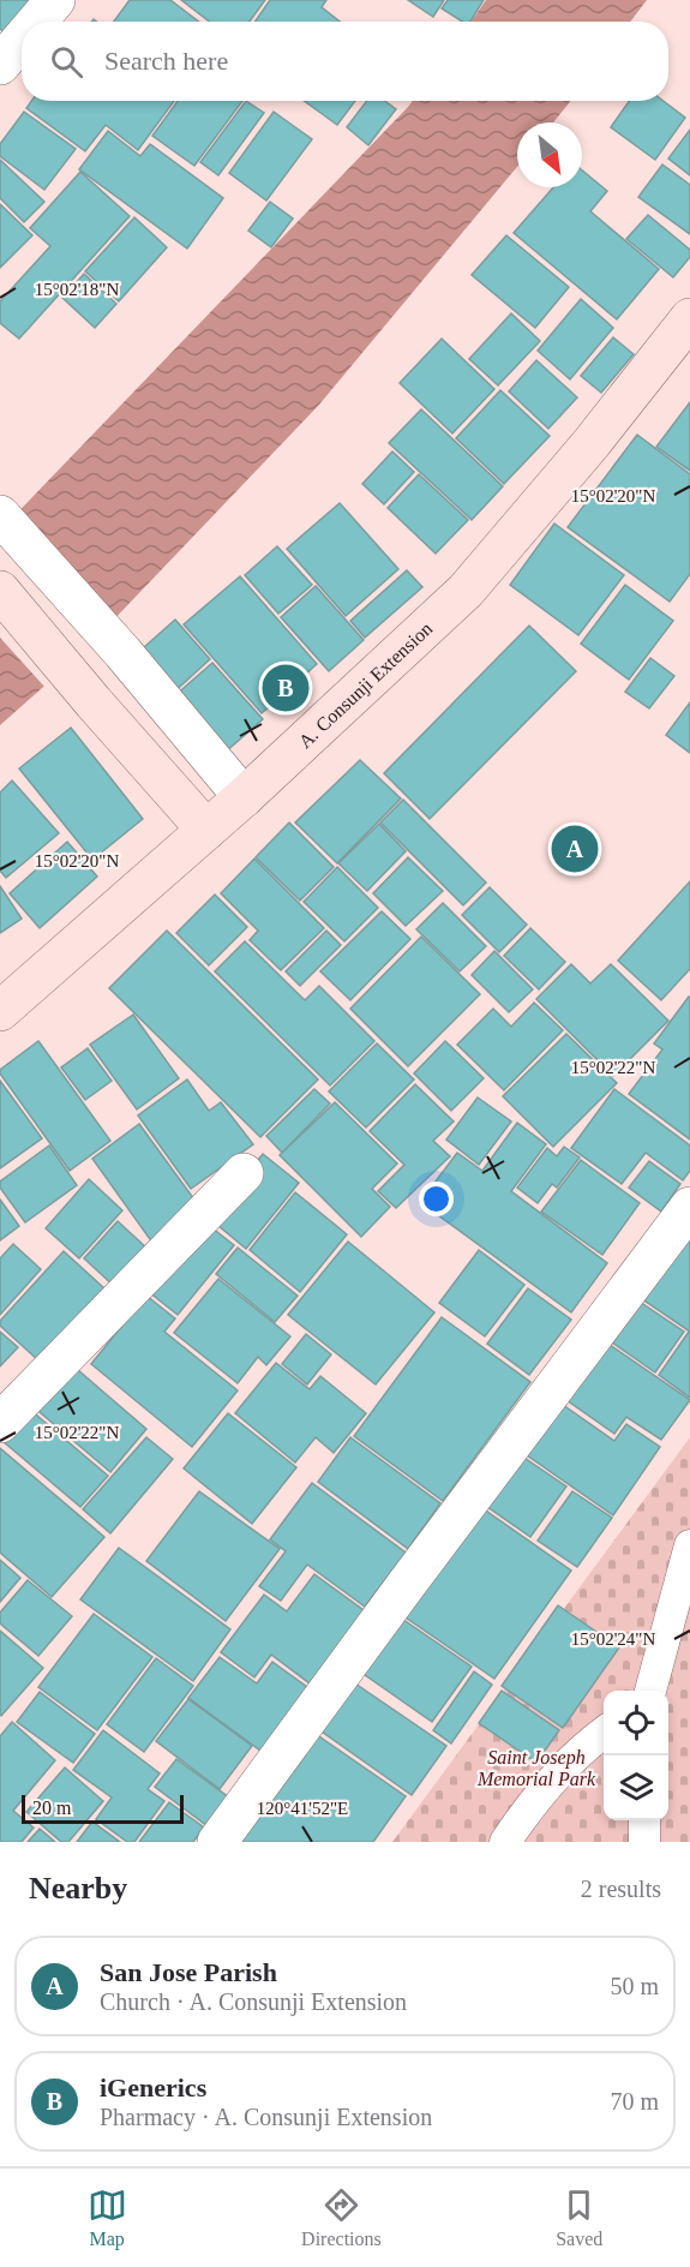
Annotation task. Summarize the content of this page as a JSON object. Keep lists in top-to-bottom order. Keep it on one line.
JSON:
{"streets":{"main road":["A. Consunji Extension"]},"parks":["Saint Joseph Memorial Park"],"scale_bar":"20 m","north":"bottom right","page":{"search":"Search here","pins":["B","A"],"scale":"20 m","heading":["Nearby","2 results"],"list":[{"mark":"A","name":"San Jose Parish","note":"Church · A. Consunji Extension","value":"50 m"},{"mark":"B","name":"iGenerics","note":"Pharmacy · A. Consunji Extension","value":"70 m"}],"nav":["Map","Directions","Saved"]},"coordinates":["15°02'18\"N","15°02'20\"N","15°02'22\"N","15°02'24\"N","120°41'52\"E"]}
